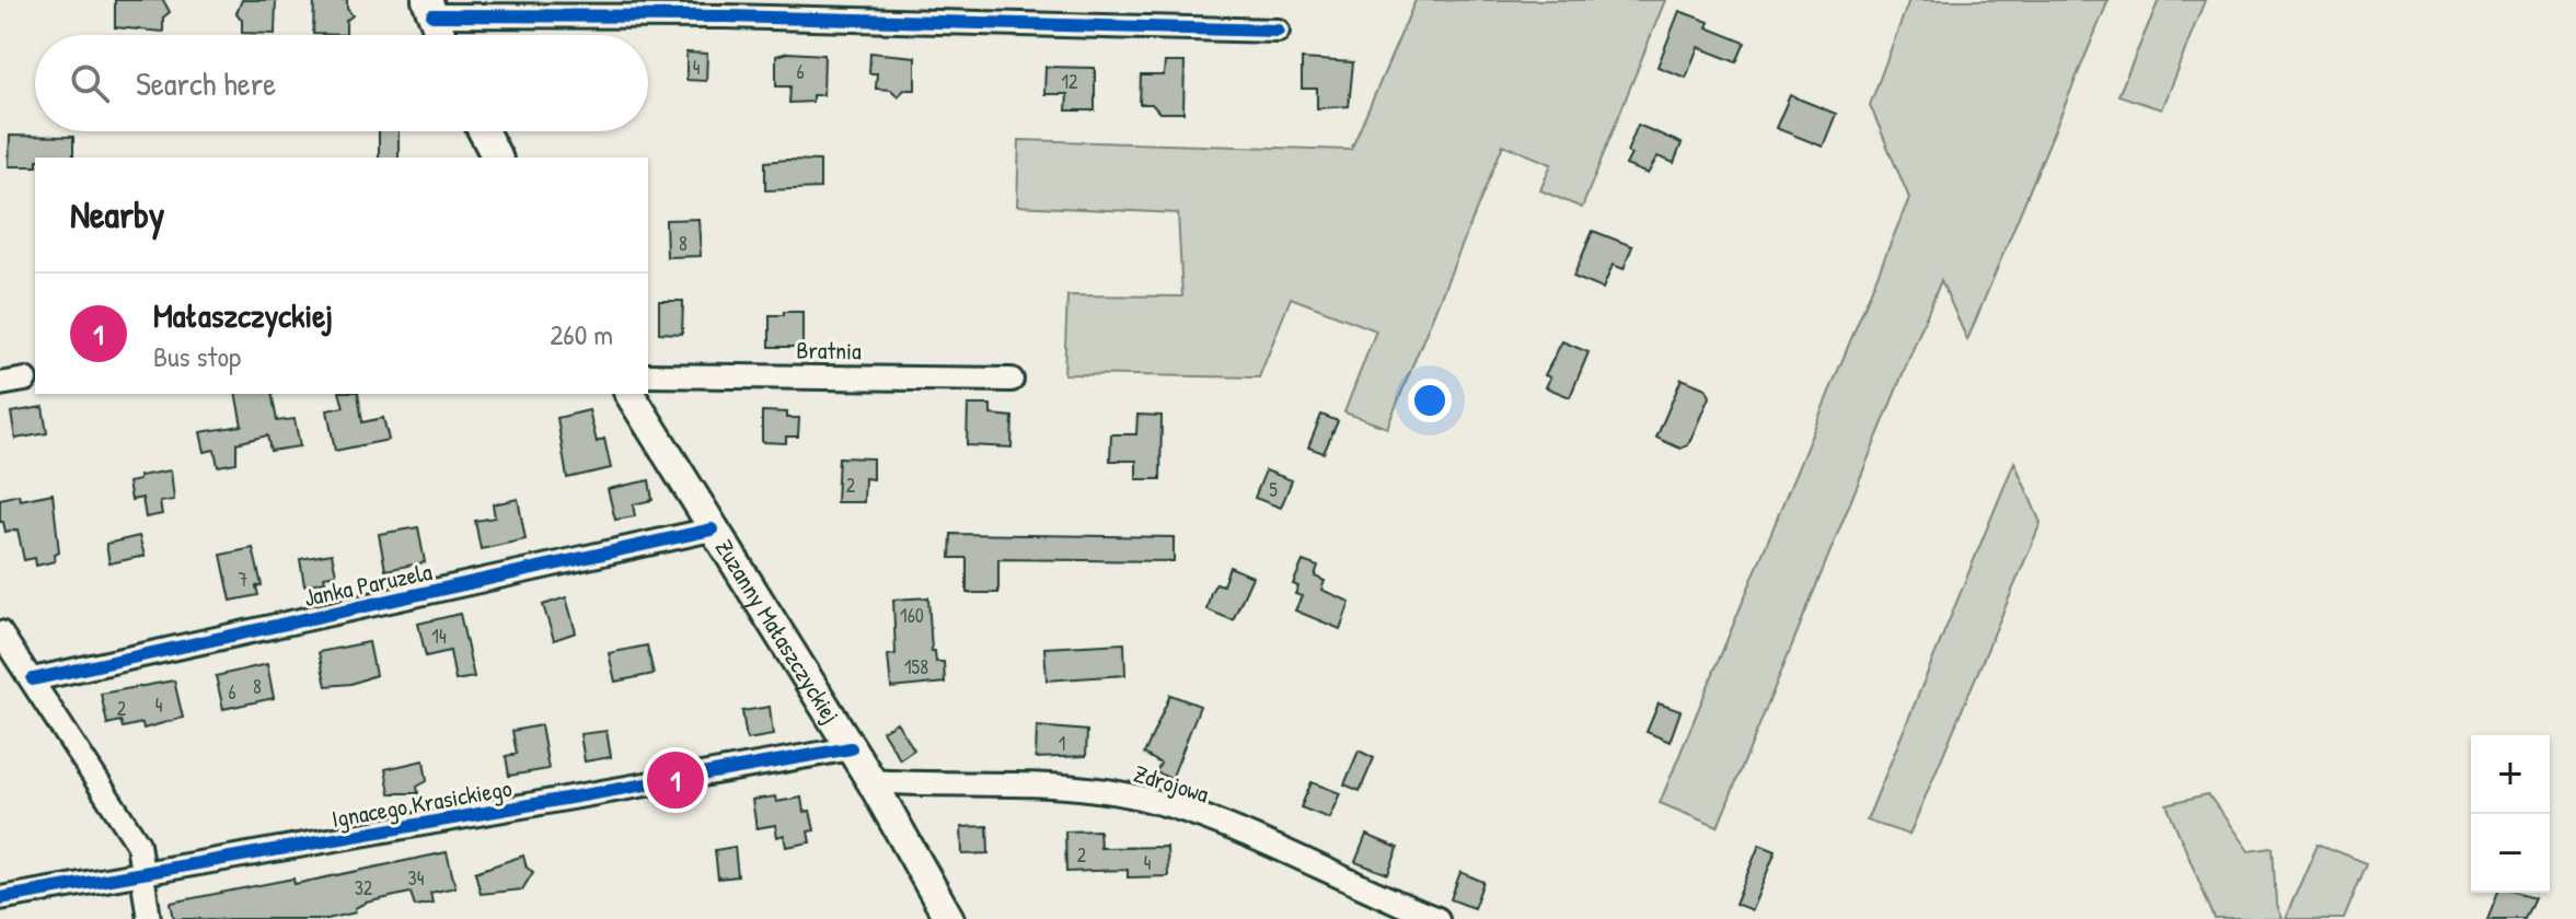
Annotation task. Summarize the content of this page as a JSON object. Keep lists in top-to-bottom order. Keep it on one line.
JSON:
{"streets":{"street":["Bratnia","Janka Paruzela","Zuzanny Małaszczyckiej","Zdrojowa","Ignacego Krasickiego"]},"crossings":[["Janka Paruzela","Zuzanny Małaszczyckiej"],["Zuzanny Małaszczyckiej","Zdrojowa"],["Zuzanny Małaszczyckiej","Ignacego Krasickiego"]],"house_numbers":["4","6","12","8","2","5","7","160","14","158","8","6","4","2","1","2","4","34","32"],"page":{"search":"Search here","heading":"Nearby","list":[{"mark":"1","name":"Małaszczyckiej","note":"Bus stop","value":"260 m"}],"map_buttons":["+","−"],"pins":"1"}}
